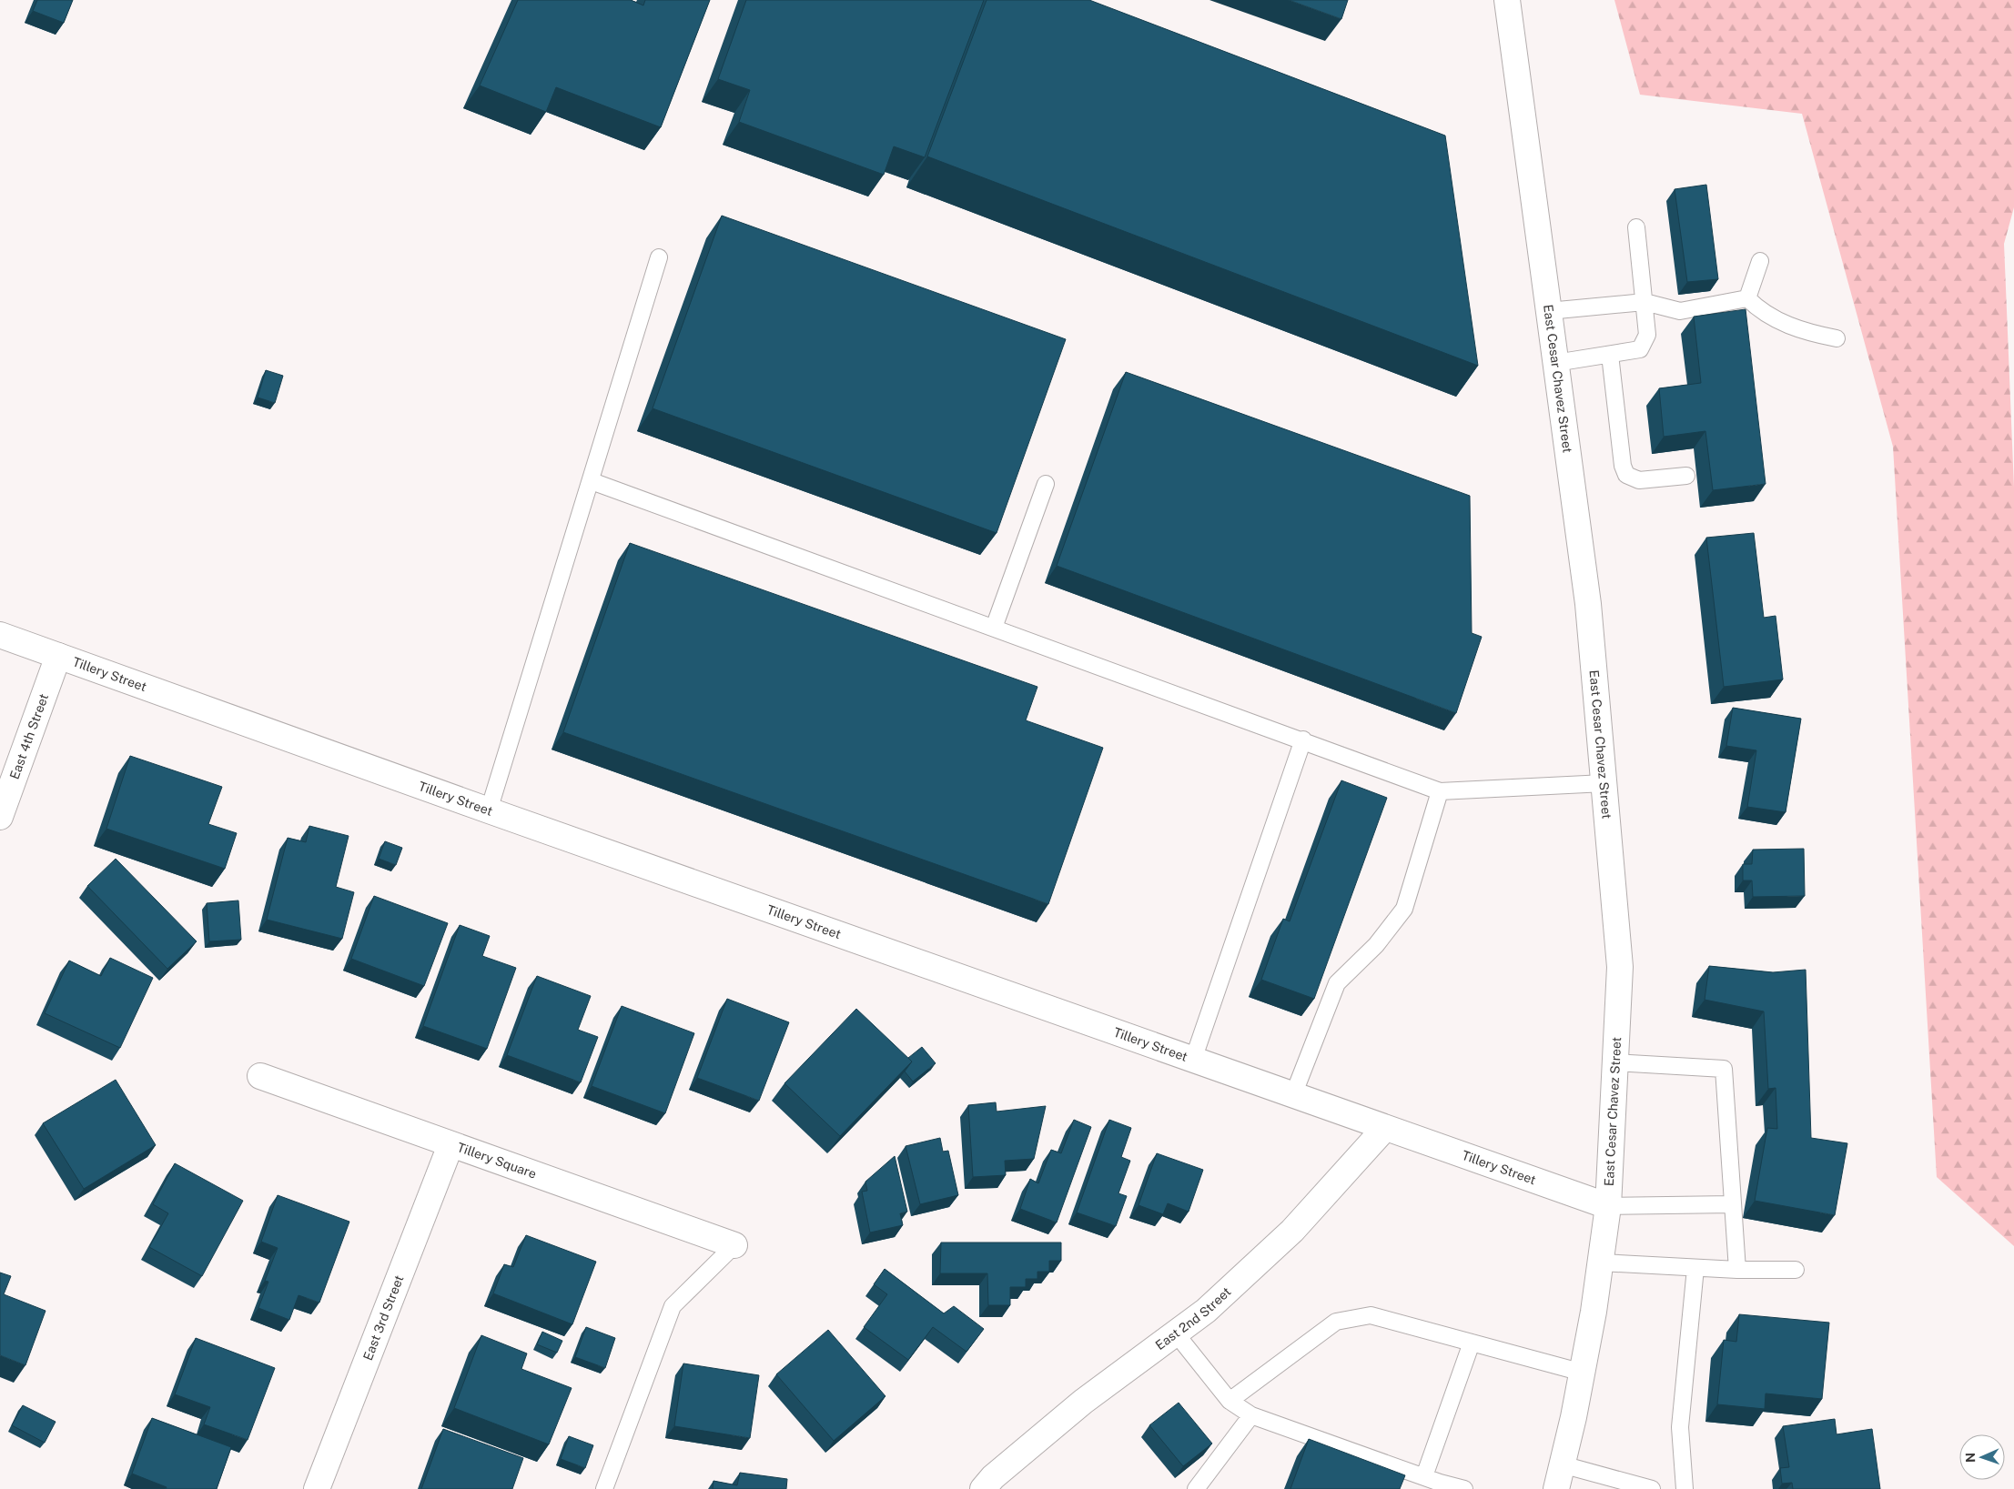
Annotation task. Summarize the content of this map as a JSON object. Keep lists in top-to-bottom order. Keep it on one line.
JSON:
{"streets":{"street":["East Cesar Chavez Street","Tillery Street","East 4th Street","Tillery Square","East 3rd Street","East 2nd Street"]},"crossings":[["East Cesar Chavez Street","Tillery Street"],["Tillery Street","East 4th Street"],["Tillery Street","East 2nd Street"],["Tillery Square","East 3rd Street"]],"north":"left"}
